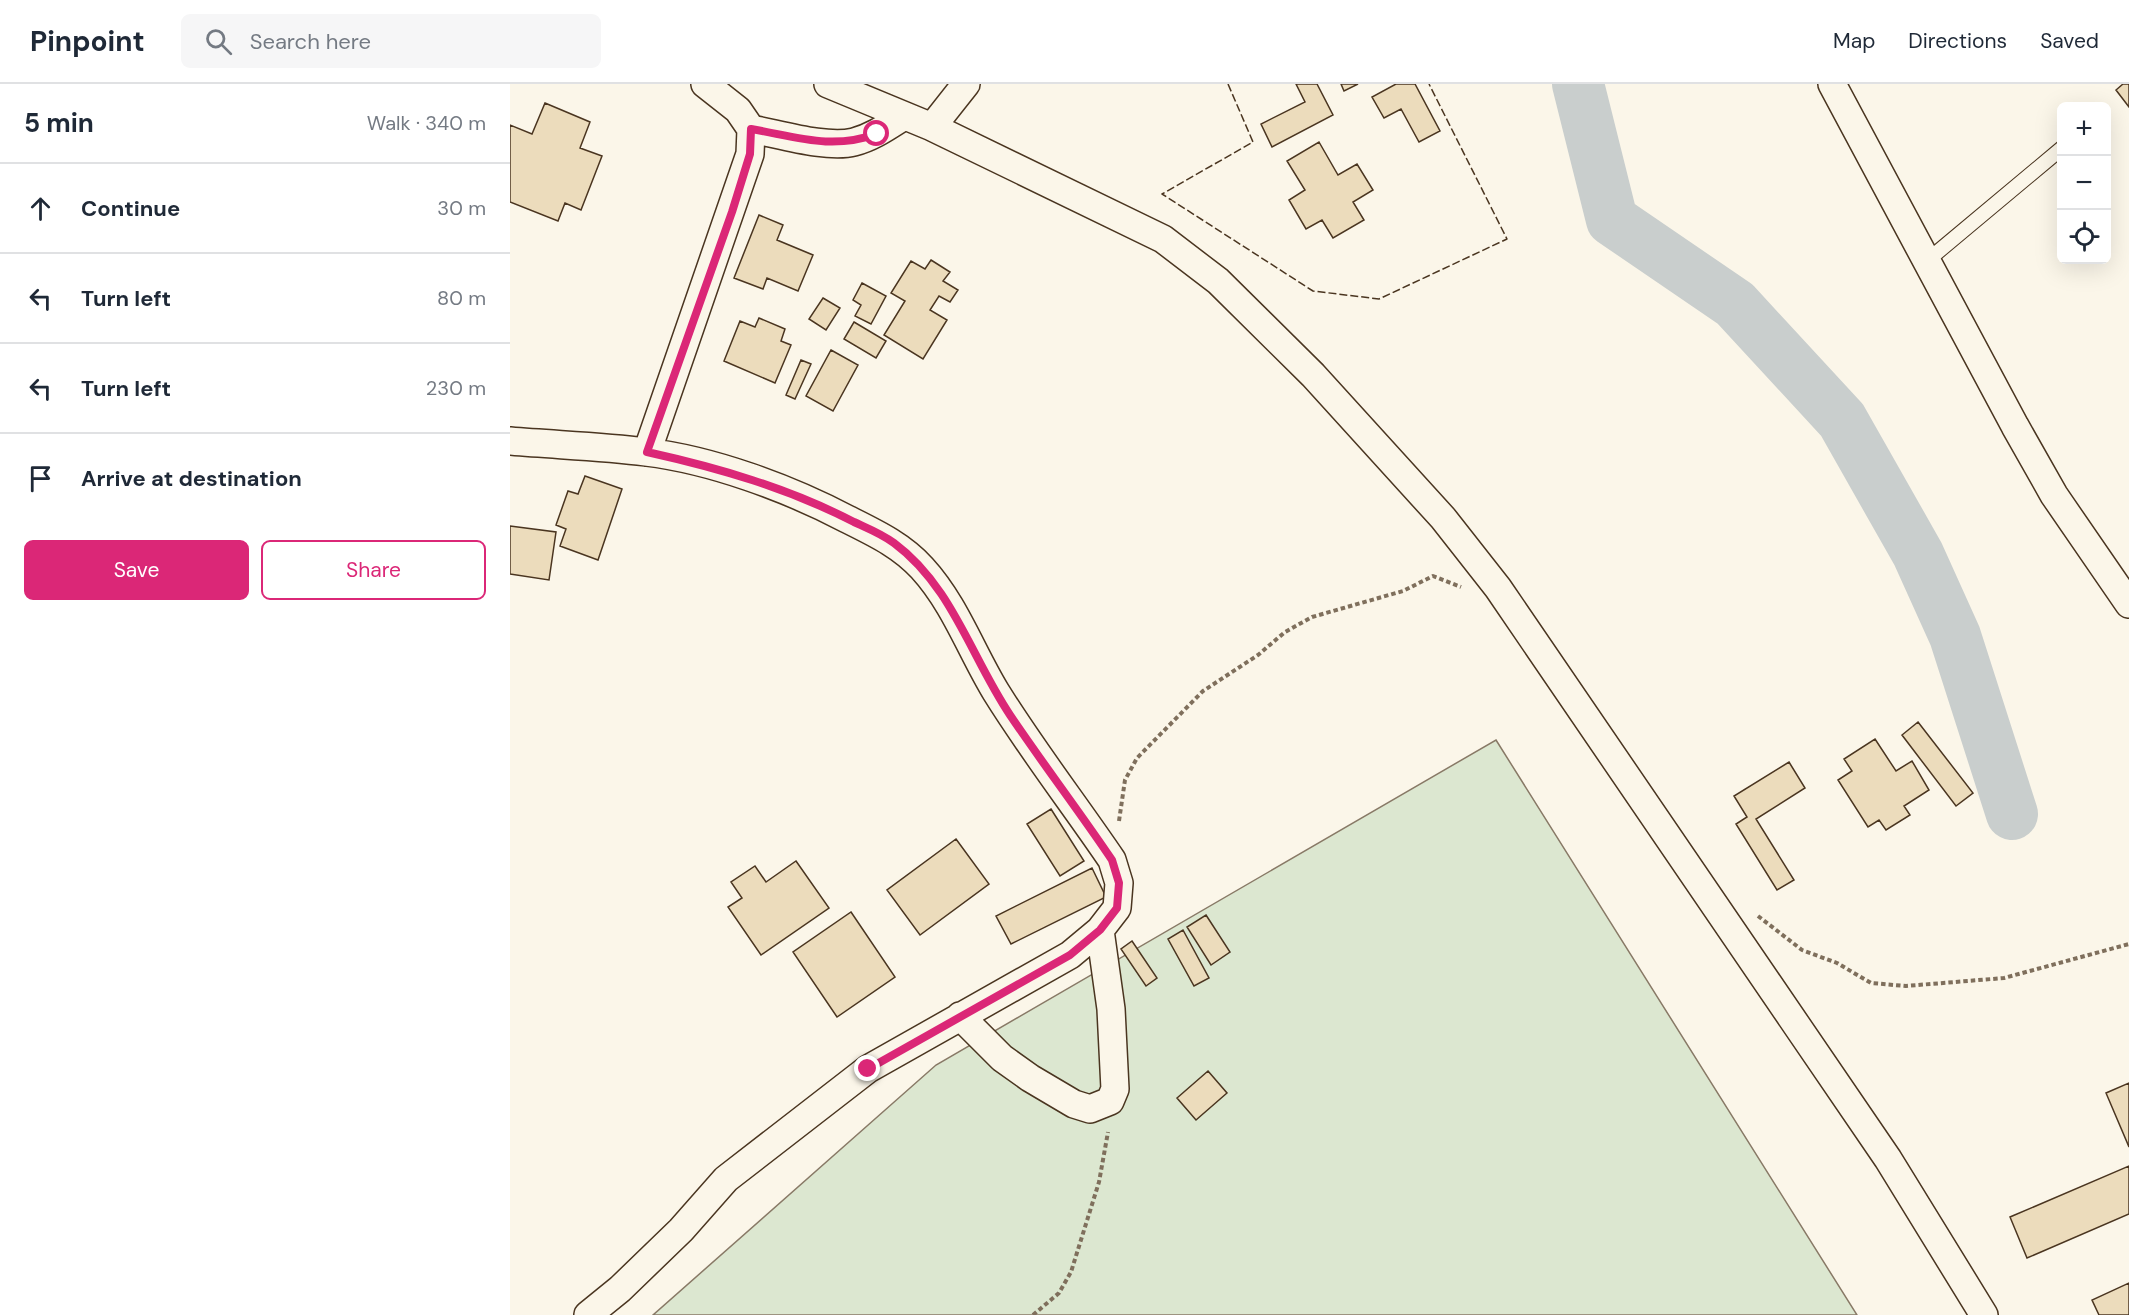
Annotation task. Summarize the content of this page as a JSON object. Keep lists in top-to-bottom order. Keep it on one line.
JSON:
{"page":{"header":"Pinpoint","search":"Search here","nav":["Map","Directions","Saved"],"heading":["5 min","Walk · 340 m"],"map_buttons":["+","−"],"list":[["Continue","30 m"],["Turn left","80 m"],["Turn left","230 m"],"Arrive at destination"],"buttons":["Save","Share"]}}
